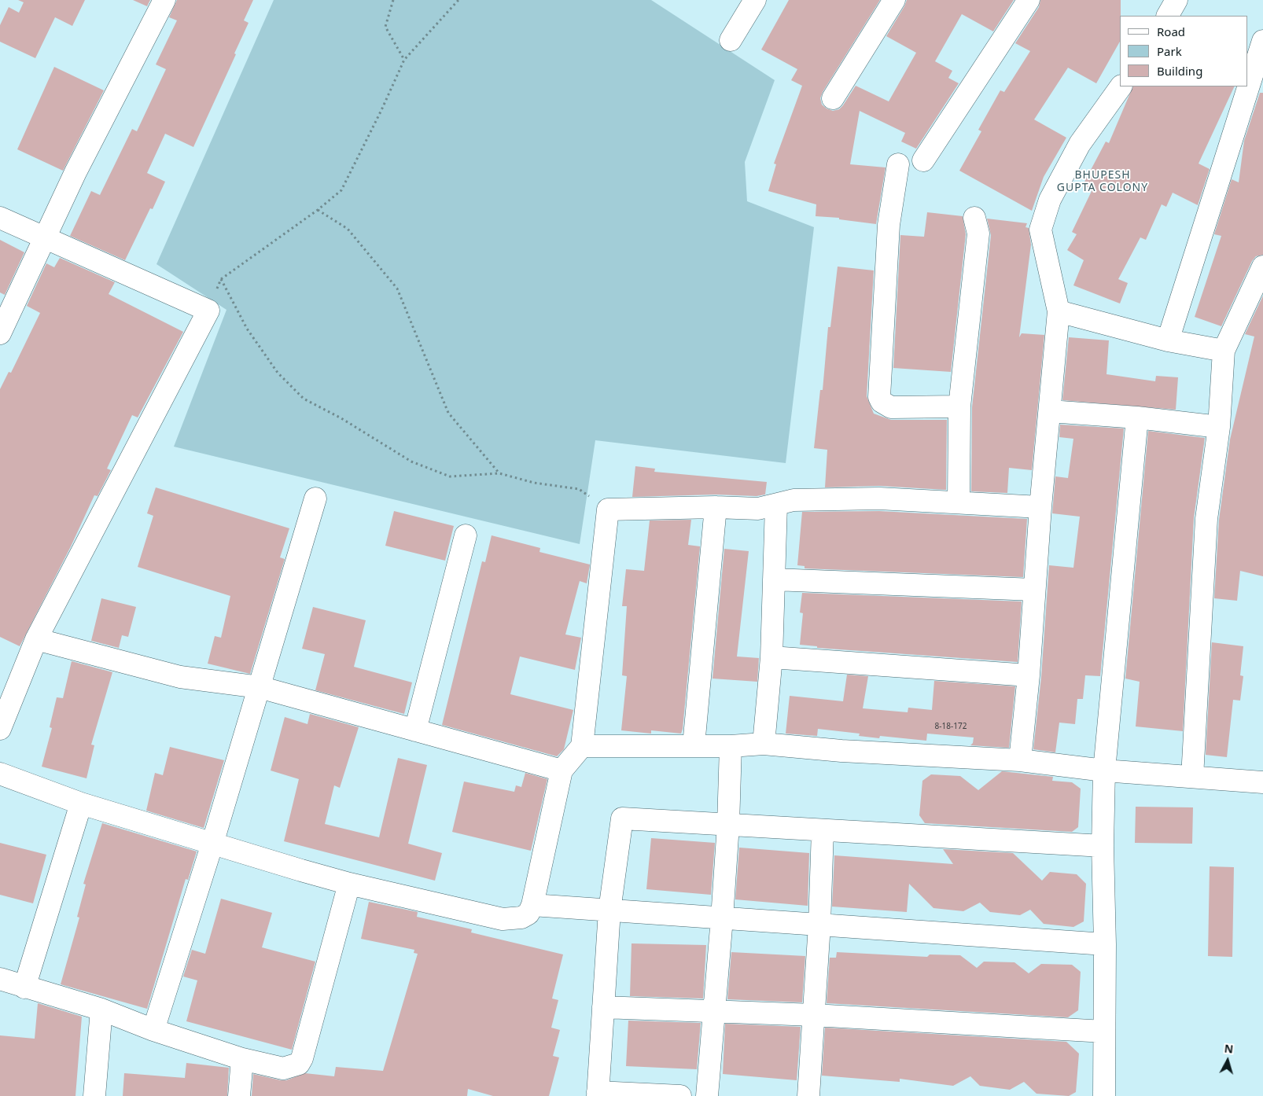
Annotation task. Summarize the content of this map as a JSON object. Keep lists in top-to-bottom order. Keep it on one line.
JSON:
{"districts":["BHUPESH GUPTA COLONY"],"house_numbers":["8-18-172"],"legend":["Road","Park","Building"],"north":"top"}
